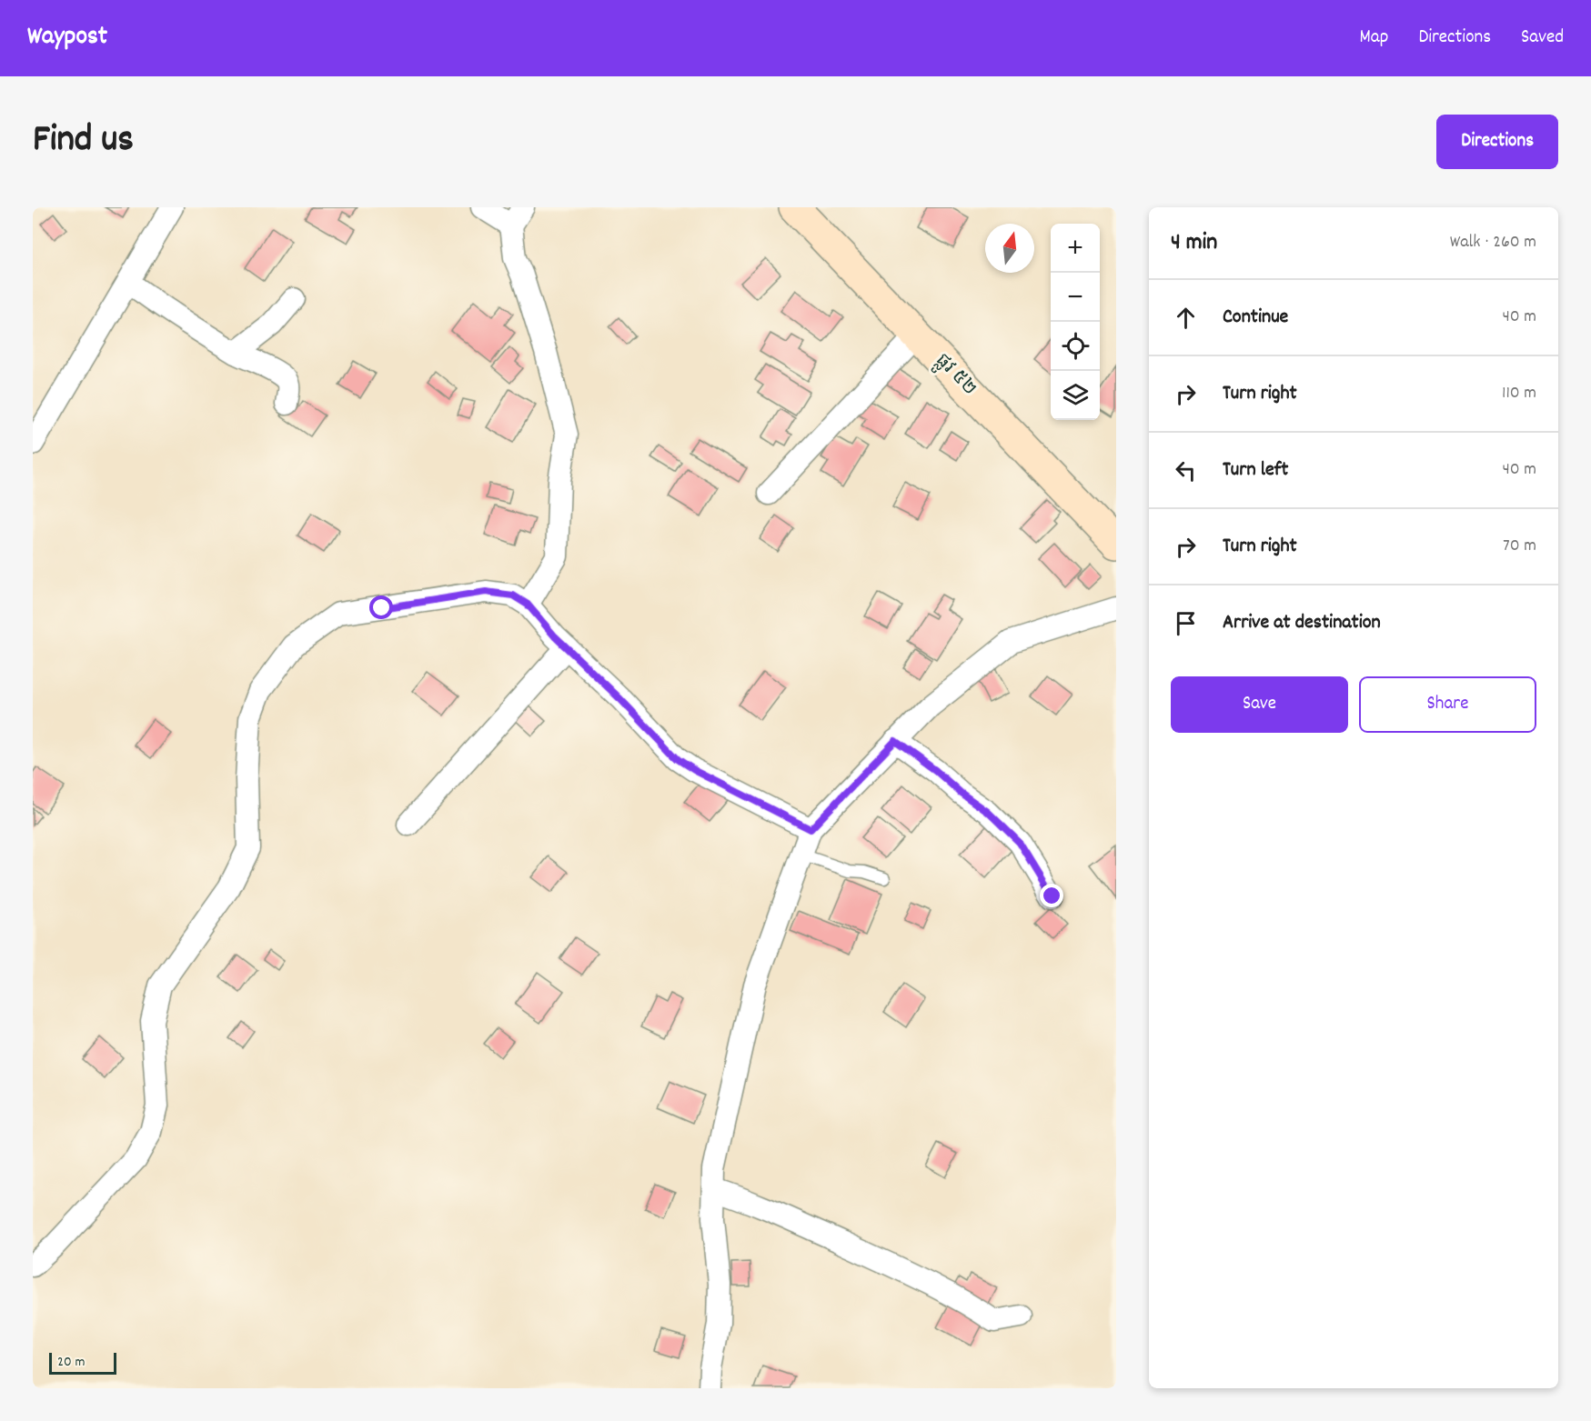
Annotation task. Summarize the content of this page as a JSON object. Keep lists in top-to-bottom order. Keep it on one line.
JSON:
{"streets":{"street":["ផ្លូវ ៥២"]},"scale_bar":"20 m","north":"top","page":{"header":"Waypost","nav":["Map","Directions","Saved"],"title":"Find us","buttons":["Directions",["Save","Share"]],"heading":["4 min","Walk · 260 m"],"map_buttons":["+","−"],"list":[["Continue","40 m"],["Turn right","110 m"],["Turn left","40 m"],["Turn right","70 m"],"Arrive at destination"],"scale":"20 m"}}
